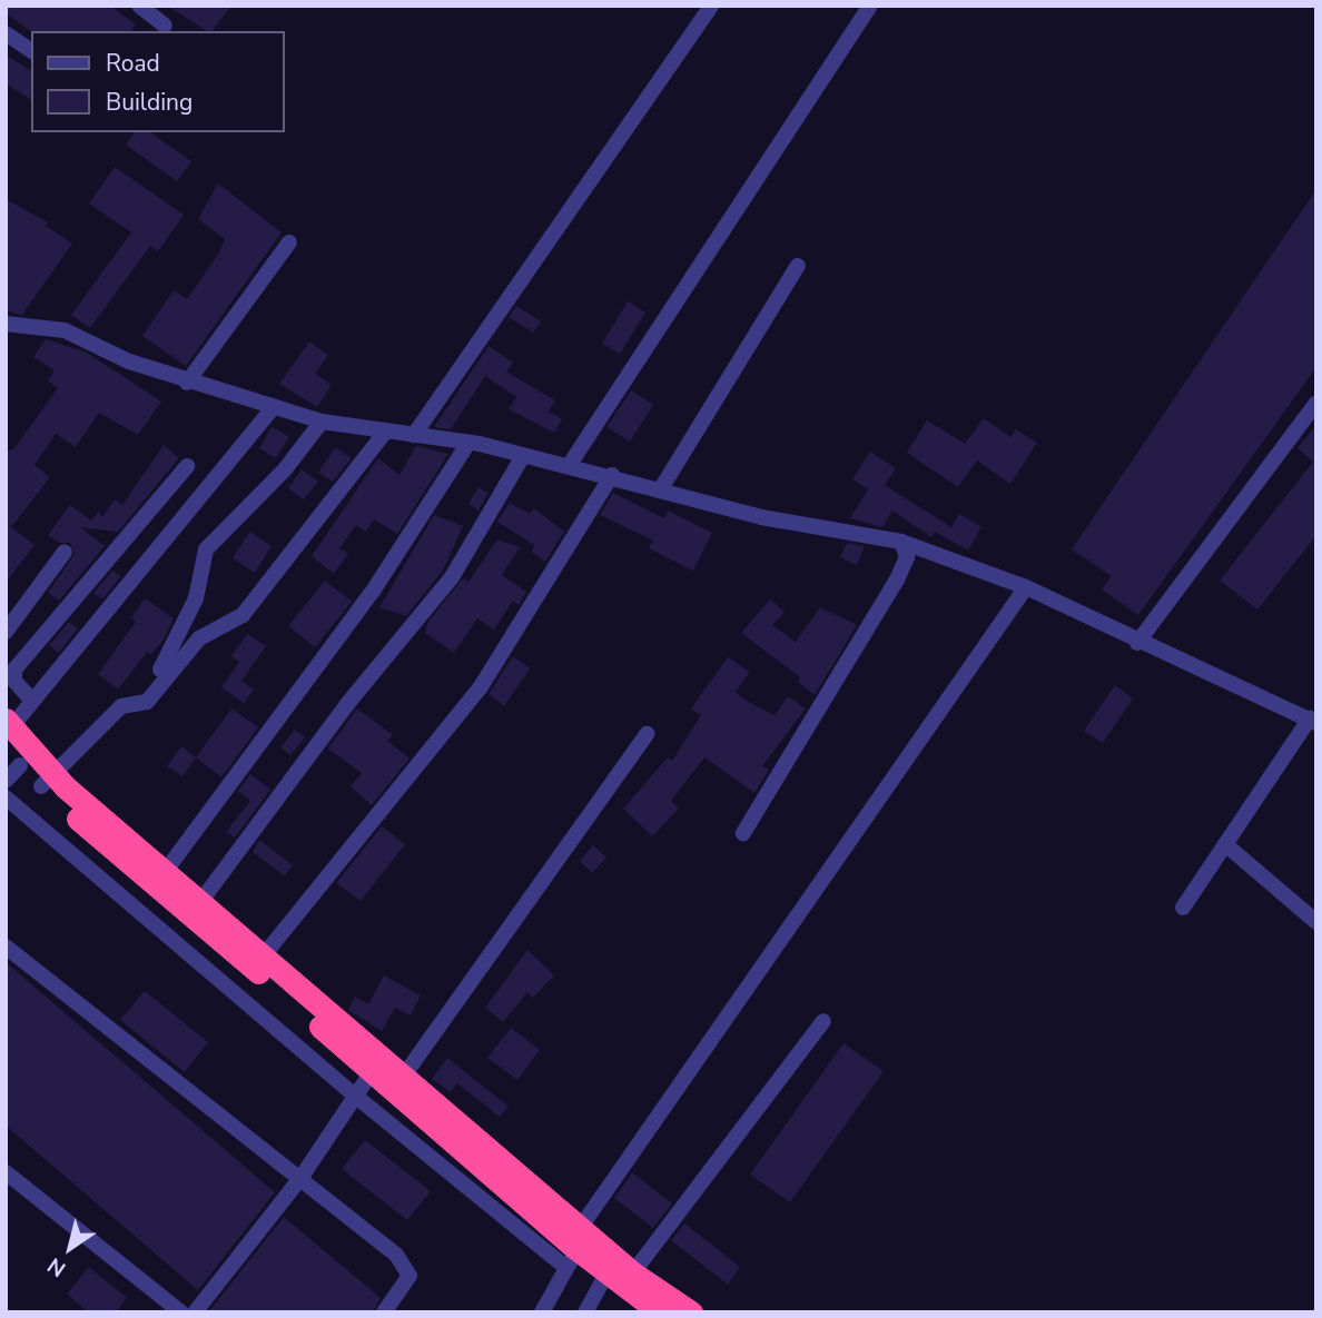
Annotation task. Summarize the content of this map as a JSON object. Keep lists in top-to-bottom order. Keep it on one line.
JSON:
{"legend":["Road","Building"],"north":"bottom left"}
